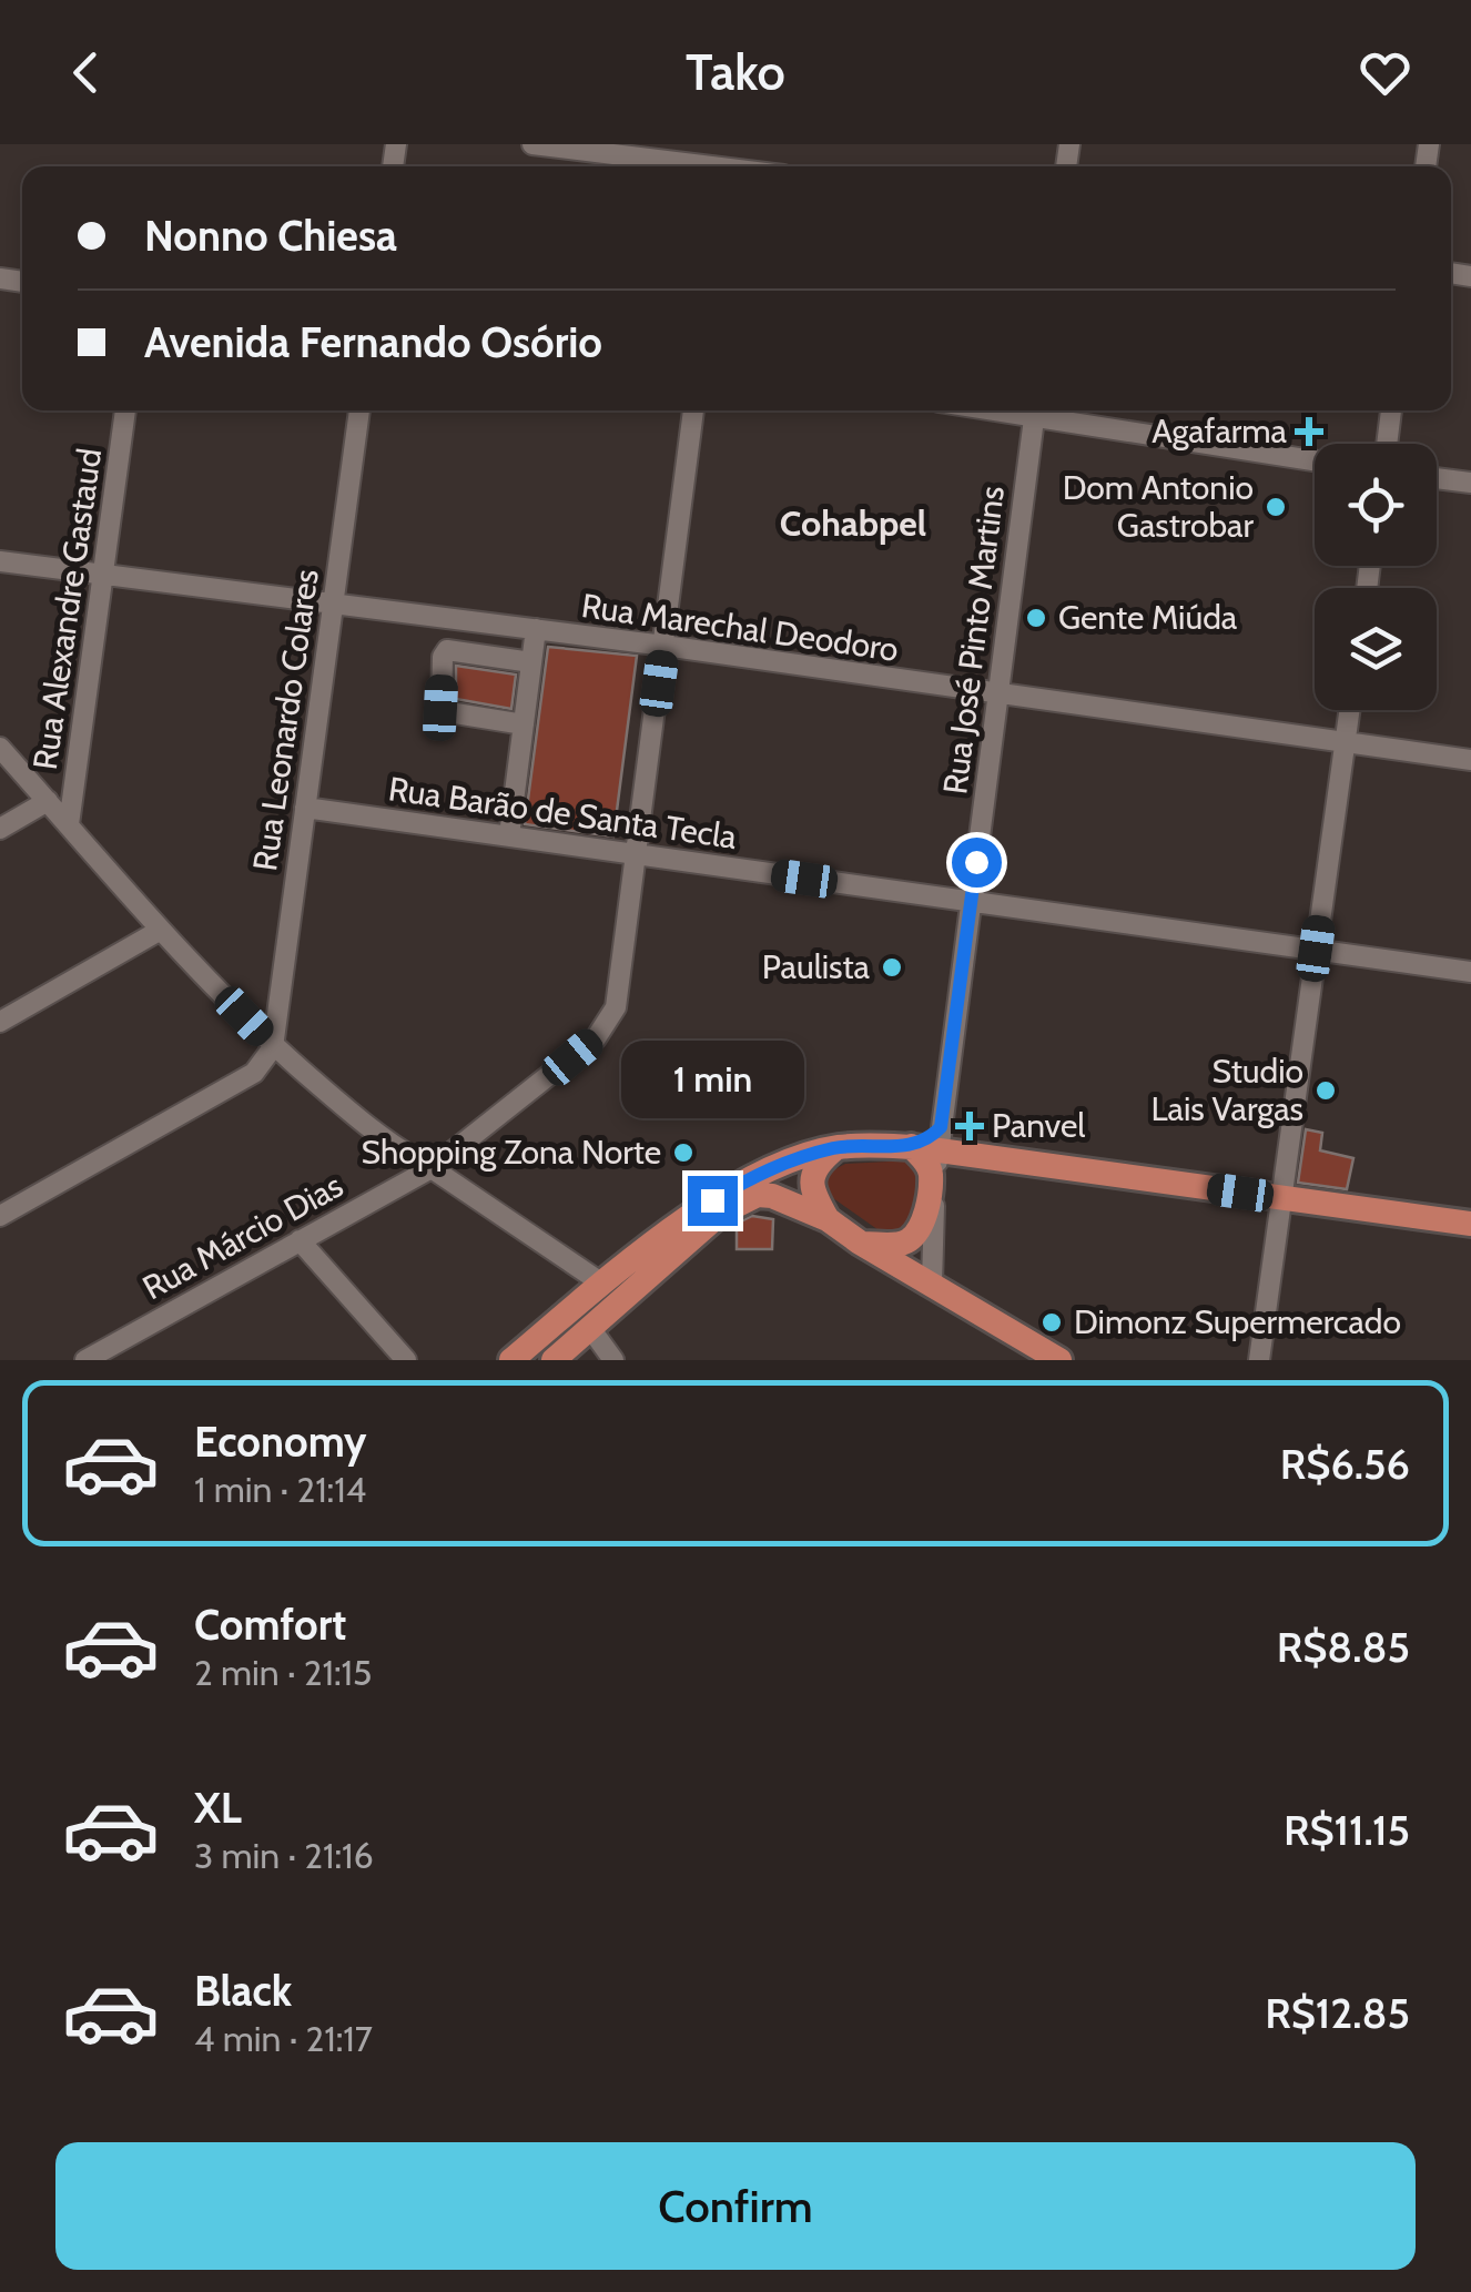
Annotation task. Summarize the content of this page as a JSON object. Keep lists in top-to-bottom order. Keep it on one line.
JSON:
{"streets":{"street":["Rua Alexandre Gastaud","Rua Marechal Deodoro","Rua José Pinto Martins","Rua Leonardo Colares","Rua Barão de Santa Tecla","Rua Márcio Dias"]},"crossings":[["Rua Alexandre Gastaud","Rua Marechal Deodoro"],["Rua Marechal Deodoro","Rua José Pinto Martins"],["Rua Marechal Deodoro","Rua Leonardo Colares"],["Rua Marechal Deodoro","Rua Márcio Dias"],["Rua José Pinto Martins","Rua Barão de Santa Tecla"],["Rua Leonardo Colares","Rua Barão de Santa Tecla"],["Rua Barão de Santa Tecla","Rua Márcio Dias"]],"districts":["Cohabpel"],"places":{"health":["Agafarma","Panvel"],"other":["Dom Antonio Gastrobar","Gente Miúda","Paulista","Studio Lais Vargas","Shopping Zona Norte","Dimonz Supermercado"]},"page":{"header":"Tako","banner":["Nonno Chiesa","Avenida Fernando Osório"],"bubble":"1 min","list":[{"name":"Economy","note":"1 min · 21:14","value":"R$6.56"},{"name":"Comfort","note":"2 min · 21:15","value":"R$8.85"},{"name":"XL","note":"3 min · 21:16","value":"R$11.15"},{"name":"Black","note":"4 min · 21:17","value":"R$12.85"}],"buttons":"Confirm"}}
